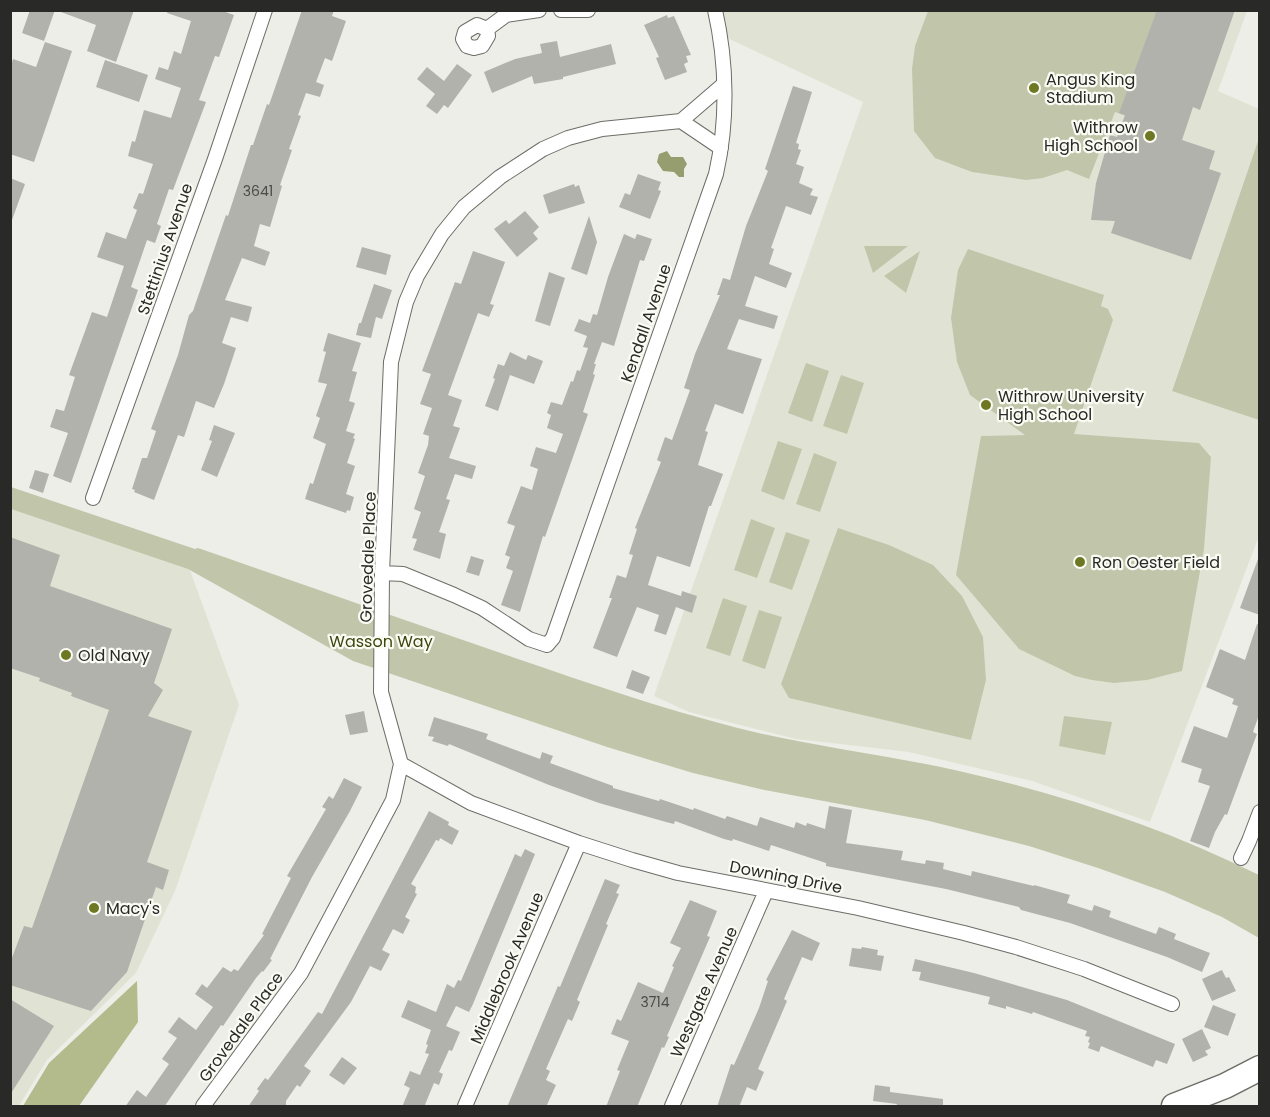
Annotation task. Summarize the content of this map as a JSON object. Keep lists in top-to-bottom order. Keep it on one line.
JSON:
{"streets":{"street":["Stettinius Avenue","Kendall Avenue","Grovedale Place","Downing Drive","Middlebrook Avenue","Westgate Avenue"]},"crossings":[["Kendall Avenue","Grovedale Place"],["Grovedale Place","Downing Drive"],["Downing Drive","Middlebrook Avenue"],["Downing Drive","Westgate Avenue"]],"parks":["Wasson Way"],"places":["Angus King Stadium","Withrow High School","Withrow University High School","Ron Oester Field","Old Navy","Macy's"],"house_numbers":["3641","3714"]}
